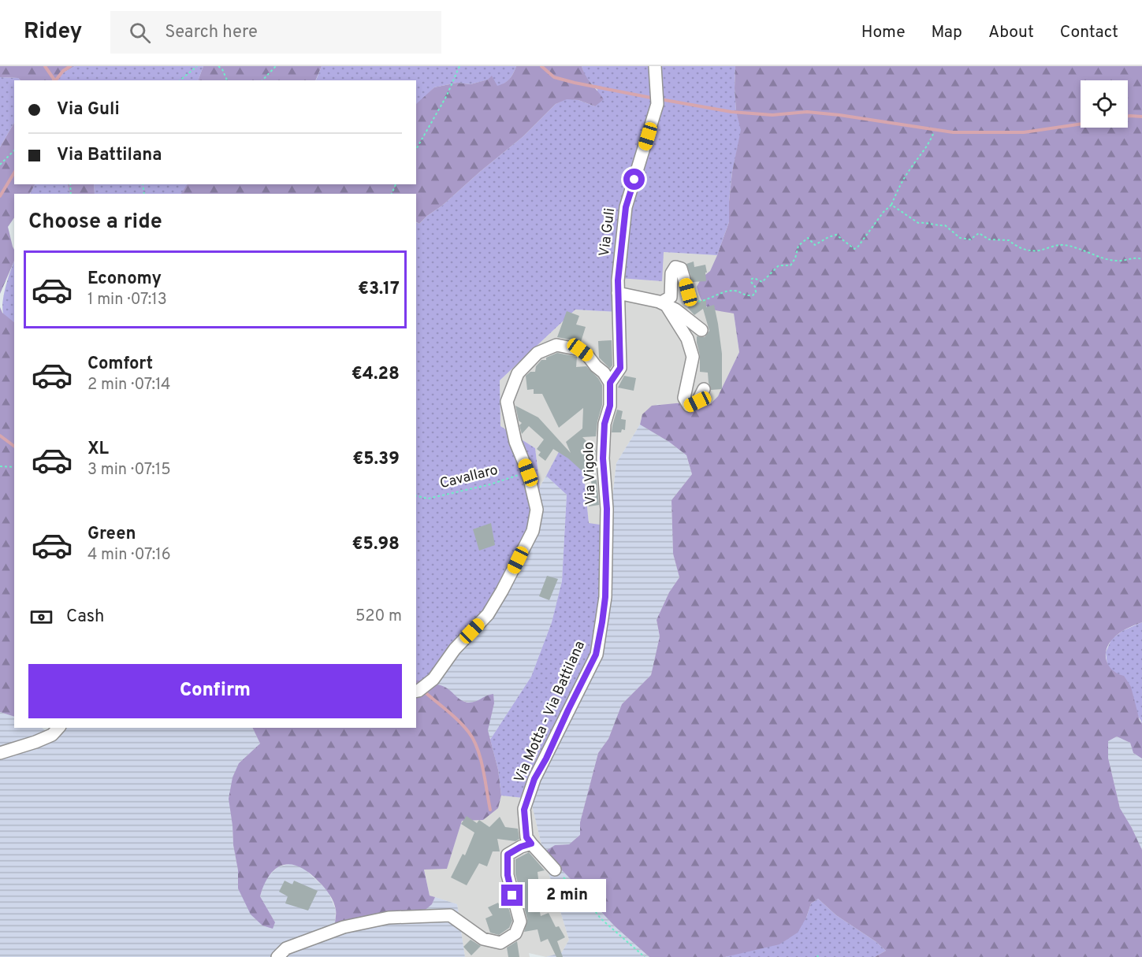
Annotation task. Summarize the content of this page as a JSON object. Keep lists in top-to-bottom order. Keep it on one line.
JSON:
{"streets":{"street":["Via Guli","Via Vigolo","Via Motta - Via Battilana"],"path":["Cavallaro"]},"crossings":[["Via Guli","Via Vigolo"],["Via Vigolo","Via Motta - Via Battilana"]],"page":{"header":"Ridey","search":"Search here","nav":["Home","Map","About","Contact"],"banner":["Via Guli","Via Battilana"],"heading":"Choose a ride","list":[{"name":"Economy","note":"1 min · 07:13","value":"€3.17"},{"name":"Comfort","note":"2 min · 07:14","value":"€4.28"},{"name":"XL","note":"3 min · 07:15","value":"€5.39"},{"name":"Green","note":"4 min · 07:16","value":"€5.98"}],"pay":["Cash","520 m"],"buttons":"Confirm","bubble":"2 min"}}
